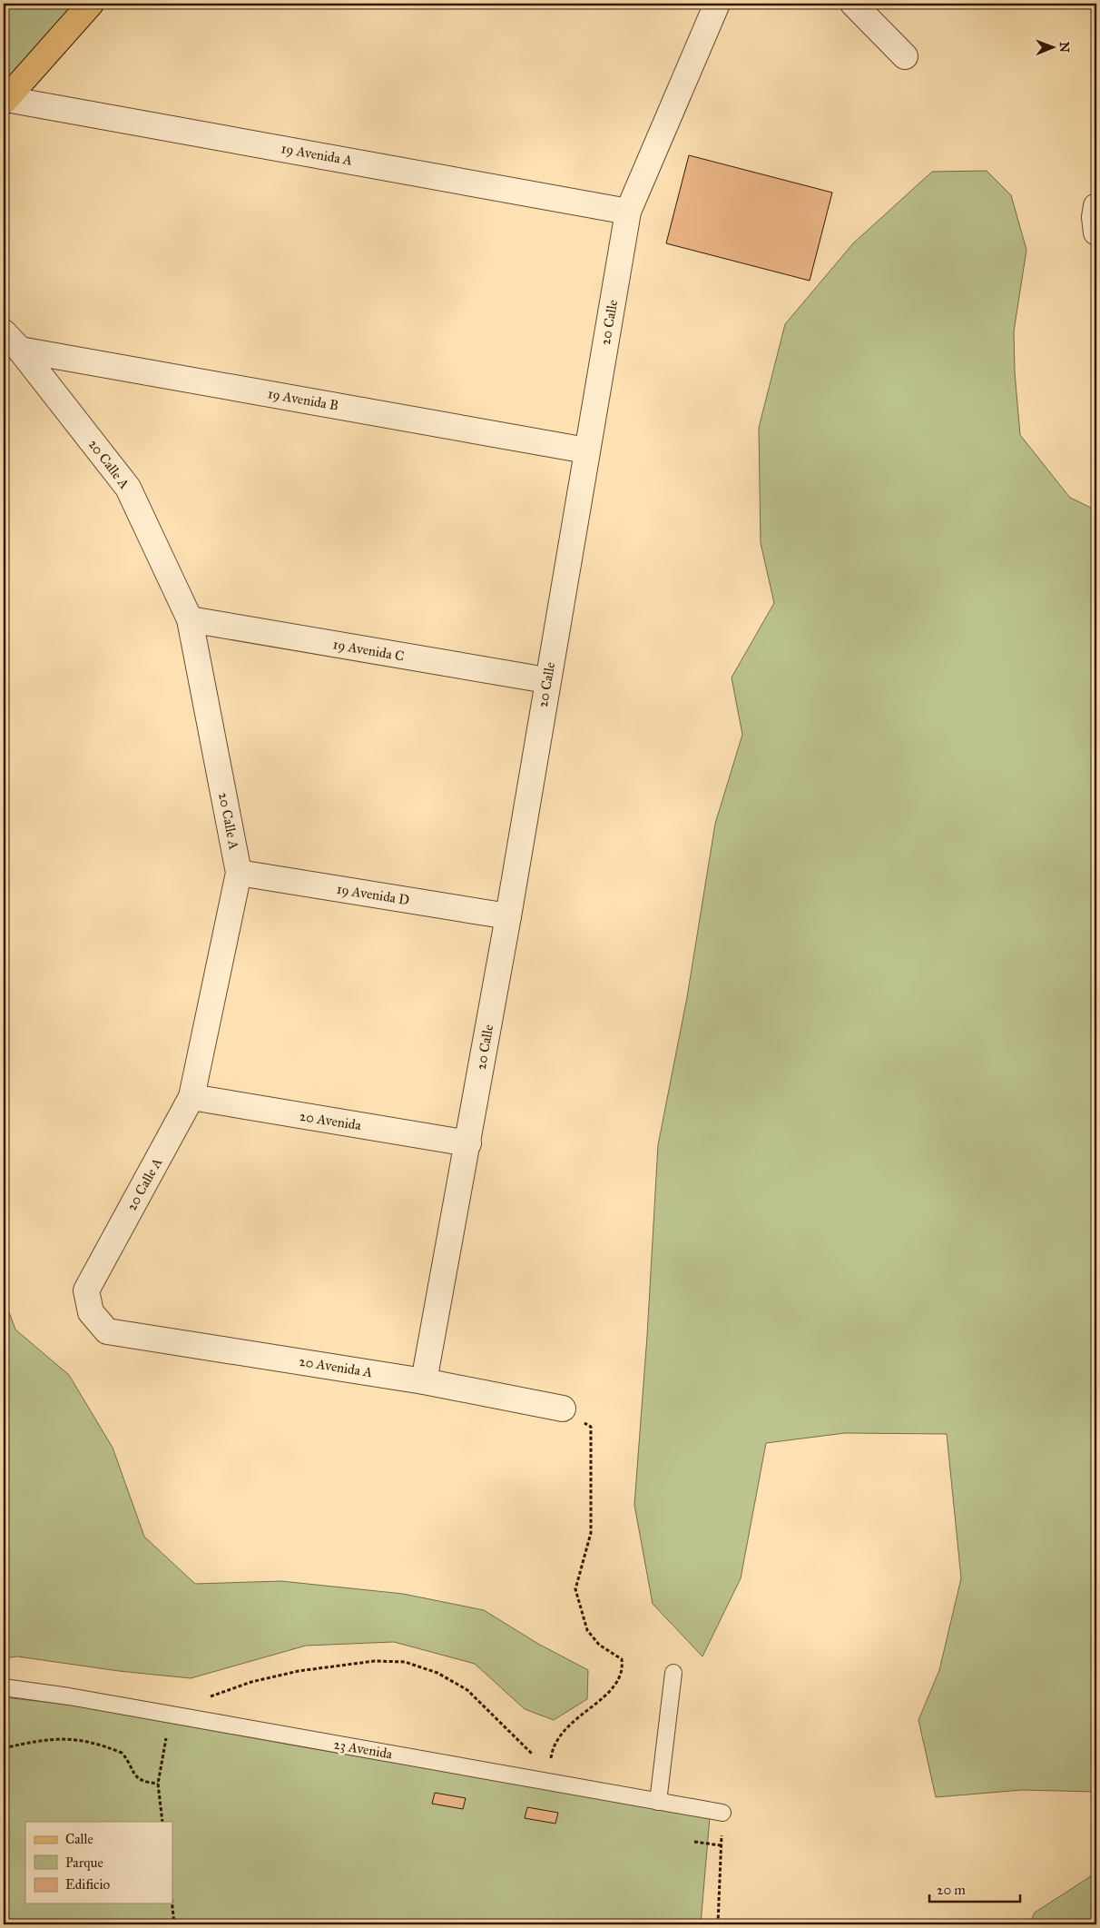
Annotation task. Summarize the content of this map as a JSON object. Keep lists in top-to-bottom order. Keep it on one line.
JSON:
{"streets":{"street":["19 Avenida A","20 Calle","19 Avenida B","20 Calle A","19 Avenida C","19 Avenida D","20 Avenida","20 Avenida A"],"lane":["23 Avenida"]},"crossings":[["19 Avenida A","20 Calle"],["20 Calle","19 Avenida B"],["20 Calle","19 Avenida C"],["20 Calle","19 Avenida D"],["20 Calle","20 Avenida"],["20 Calle","20 Avenida A"],["19 Avenida B","20 Calle A"],["20 Calle A","19 Avenida C"],["20 Calle A","19 Avenida D"],["20 Calle A","20 Avenida"],["20 Calle A","20 Avenida A"]],"legend":["Calle","Parque","Edificio"],"scale_bar":"20 m","north":"right"}
